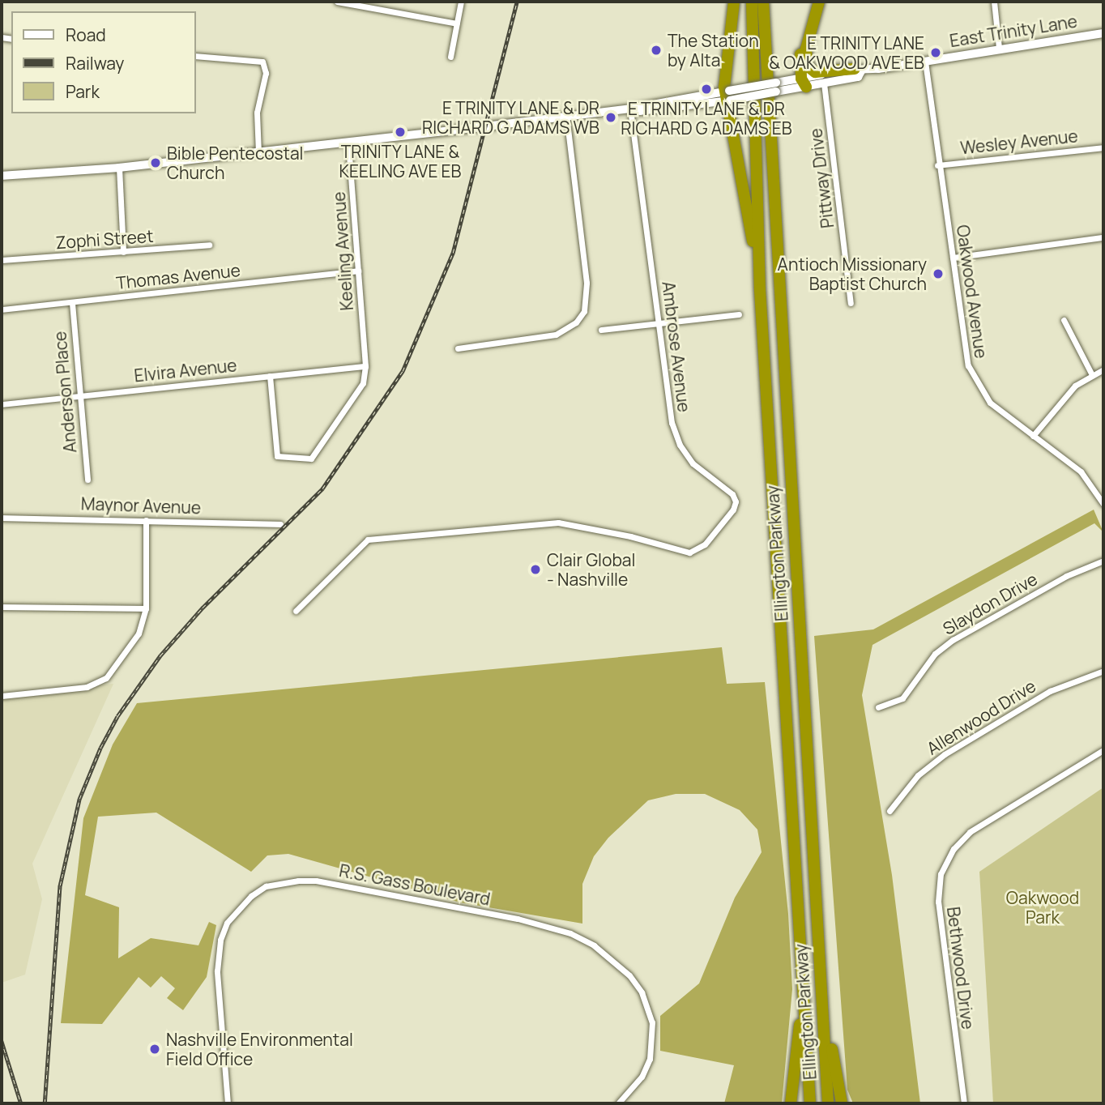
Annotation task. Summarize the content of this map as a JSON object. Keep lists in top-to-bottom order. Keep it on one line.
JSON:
{"streets":{"highway":["Ellington Parkway"],"main road":["East Trinity Lane"],"street":["Wesley Avenue","Pittway Drive","Zophi Street","Keeling Avenue","Thomas Avenue","Oakwood Avenue","Ambrose Avenue","Elvira Avenue","Anderson Place","Maynor Avenue","Slaydon Drive","Allenwood Drive","R.S. Gass Boulevard","Bethwood Drive"]},"crossings":[["East Trinity Lane","Pittway Drive"],["East Trinity Lane","Keeling Avenue"],["East Trinity Lane","Oakwood Avenue"],["East Trinity Lane","Ambrose Avenue"],["Wesley Avenue","Oakwood Avenue"],["Keeling Avenue","Thomas Avenue"],["Keeling Avenue","Elvira Avenue"],["Thomas Avenue","Anderson Place"],["Elvira Avenue","Anderson Place"]],"parks":["Oakwood Park"],"places":["The Station by Alta","E TRINITY LANE & OAKWOOD AVE EB","E TRINITY LANE & DR RICHARD G ADAMS EB","E TRINITY LANE & DR RICHARD G ADAMS WB","TRINITY LANE & KEELING AVE EB","Bible Pentecostal Church","Antioch Missionary Baptist Church","Clair Global - Nashville","Nashville Environmental Field Office"],"legend":["Road","Railway","Park"]}
